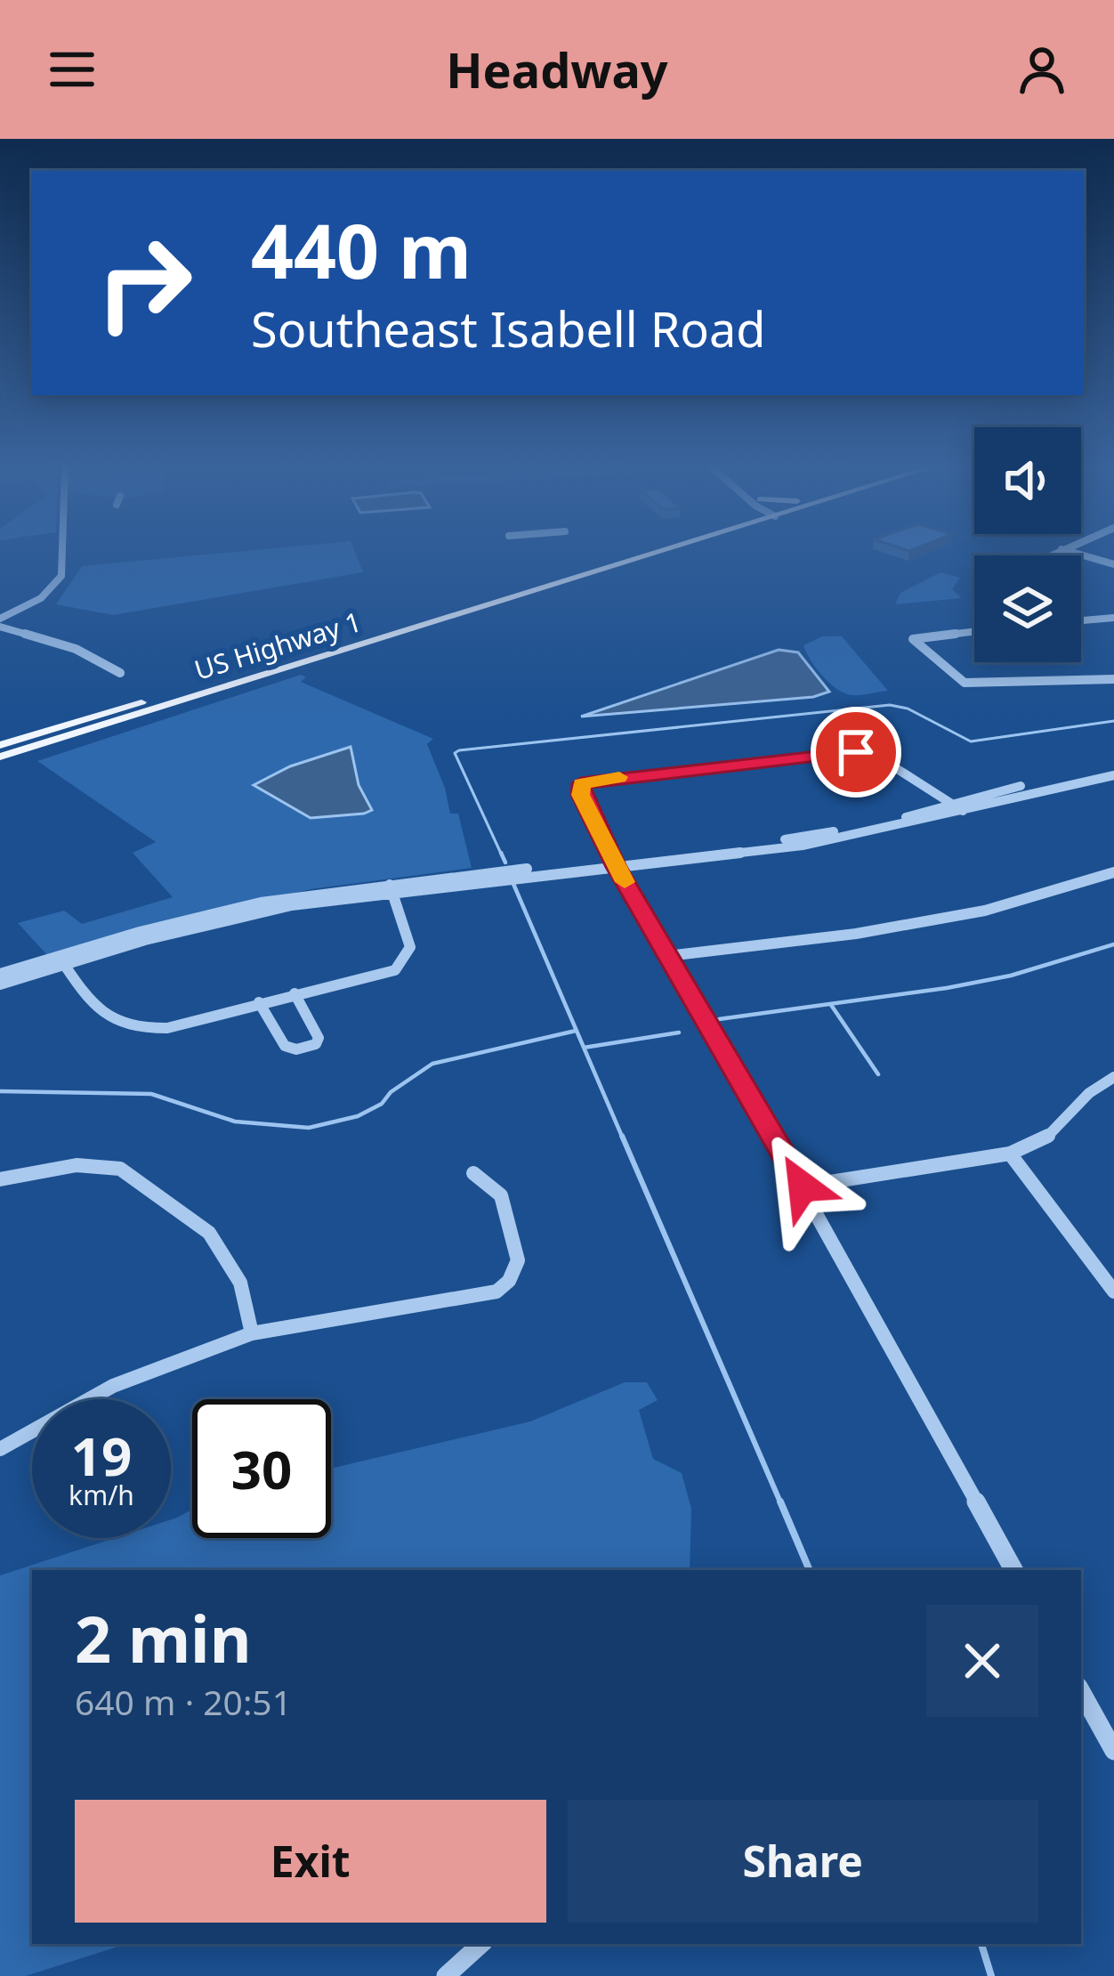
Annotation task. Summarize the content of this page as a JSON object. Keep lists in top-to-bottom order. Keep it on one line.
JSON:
{"streets":{"main road":["US Highway 1"]},"page":{"header":"Headway","turn":["440 m","Southeast Isabell Road"],"speed":"19 km/h","limit":"30","heading":["2 min","640 m · 20:51"],"buttons":["Exit","Share"]}}
